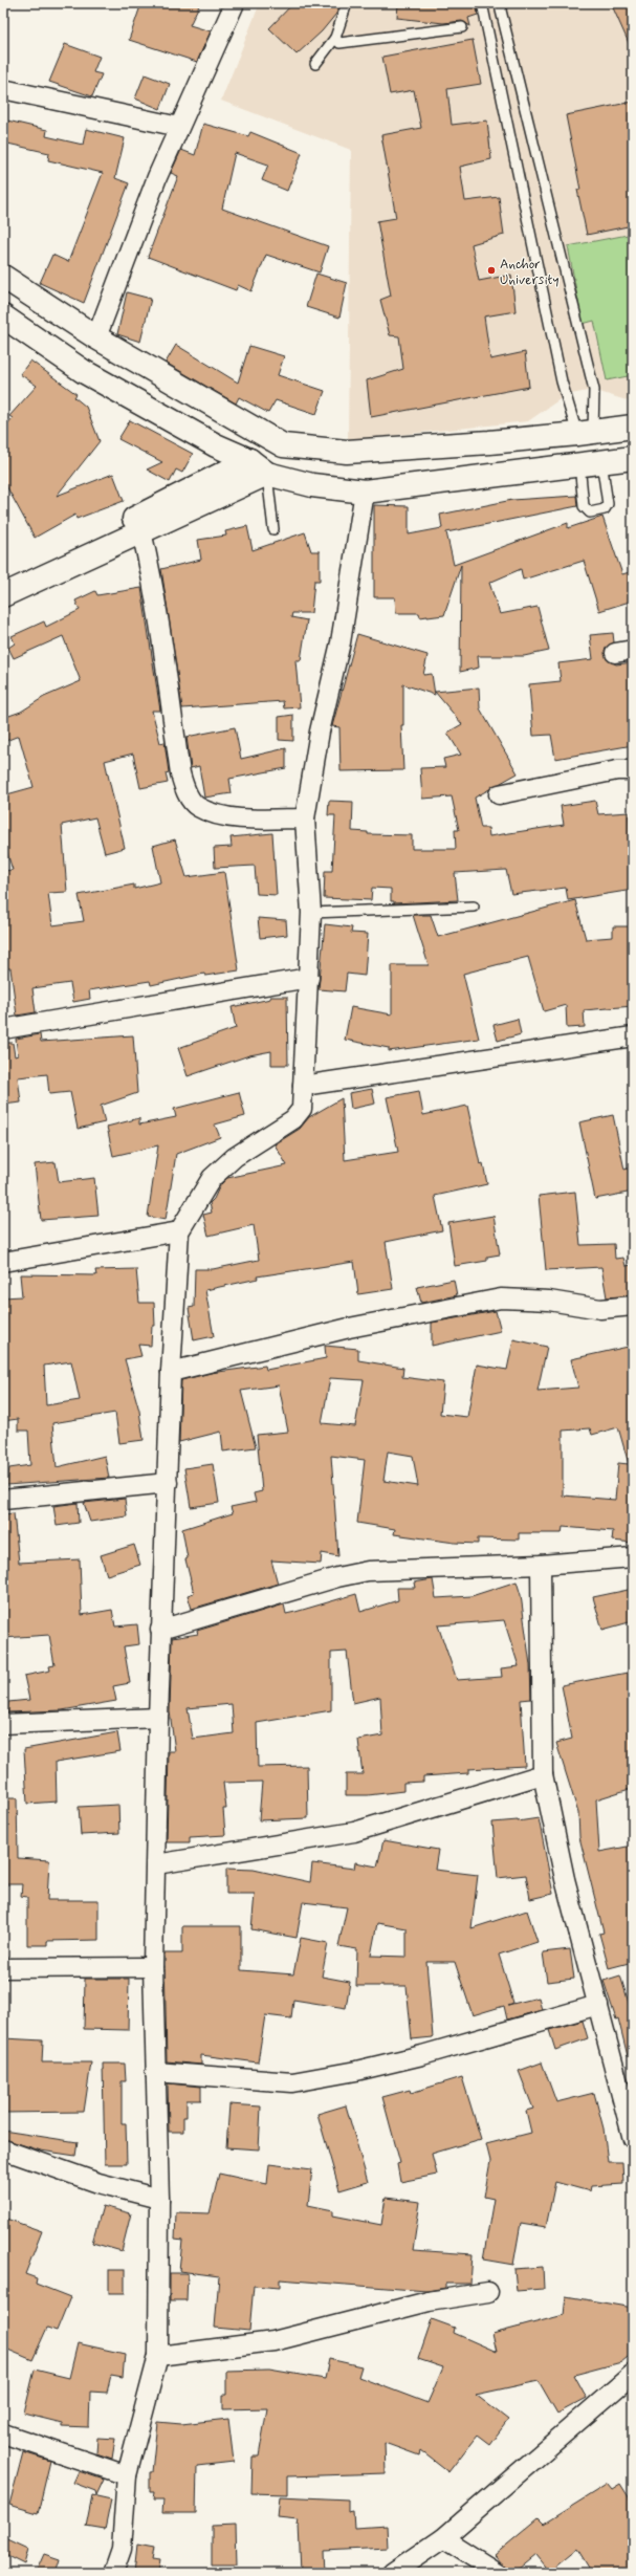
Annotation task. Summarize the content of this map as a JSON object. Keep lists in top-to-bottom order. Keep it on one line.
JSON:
{"places":["Anchor University"]}
